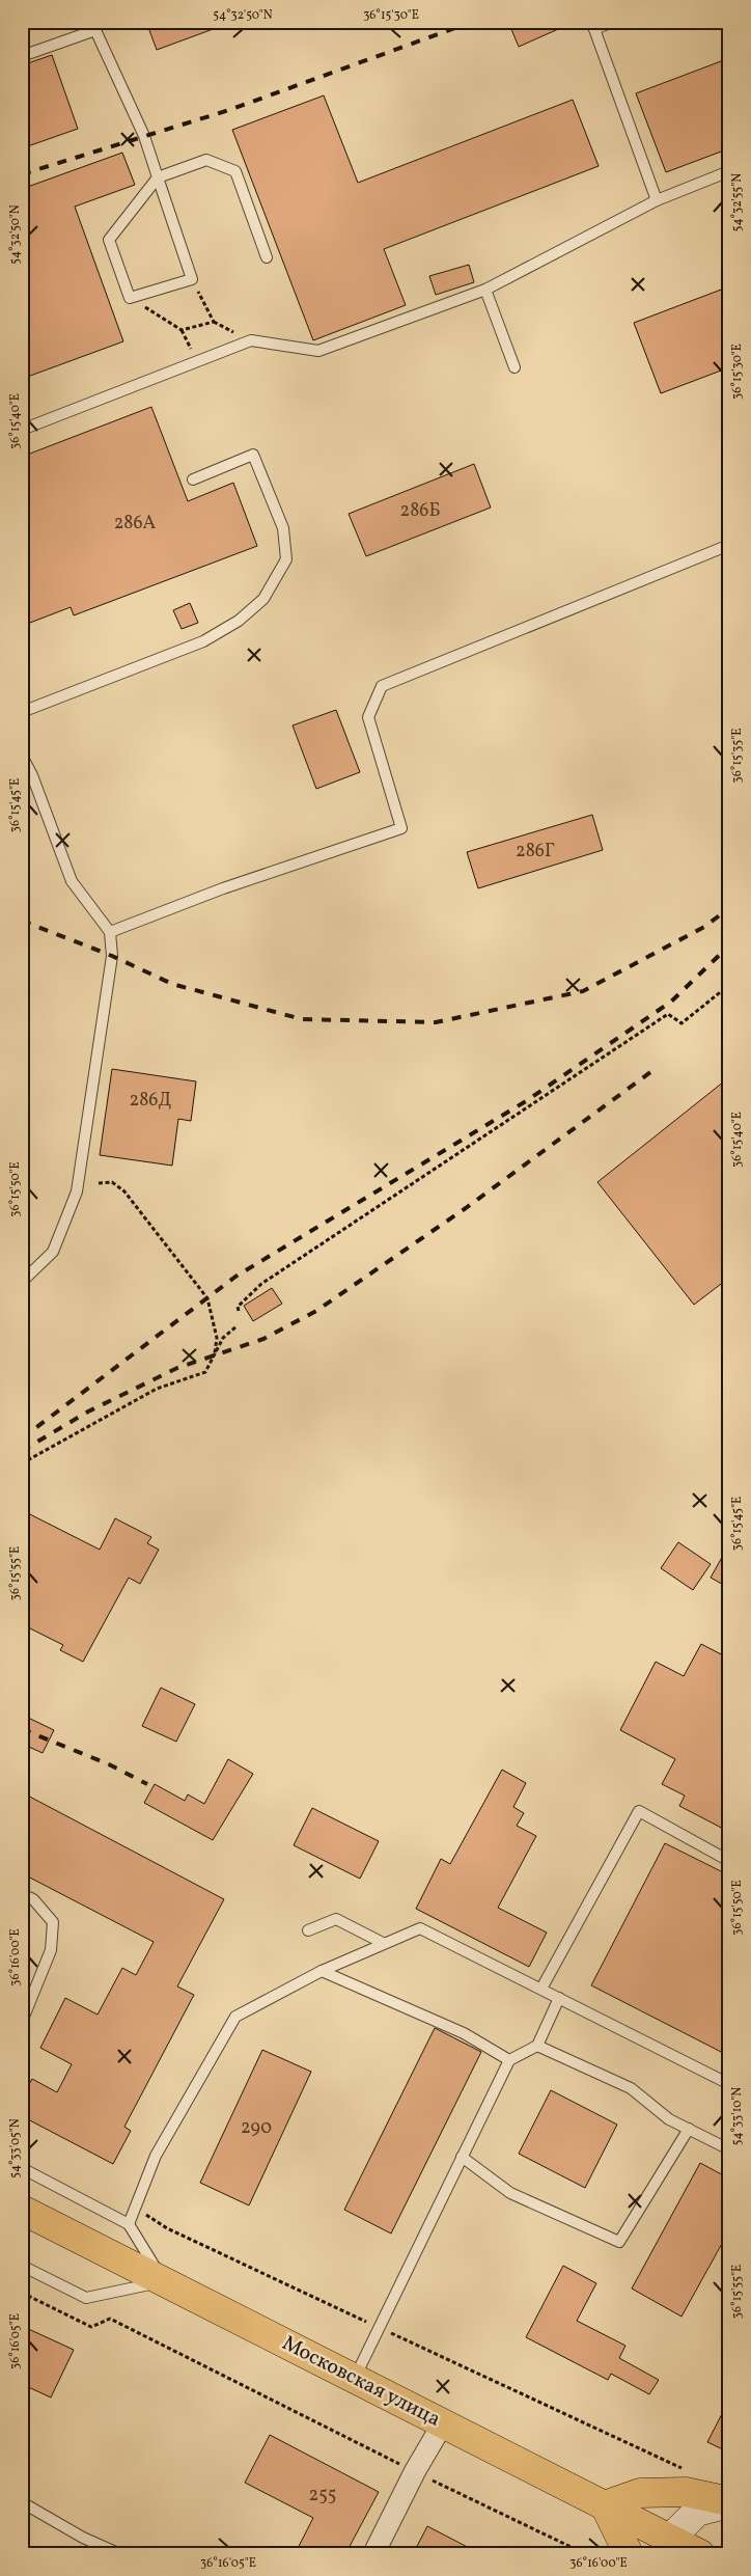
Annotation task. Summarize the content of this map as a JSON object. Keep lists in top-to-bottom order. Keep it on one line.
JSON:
{"streets":{"main road":["Московская улица"]},"house_numbers":["286Б","286А","286Г","286Д","290","255"],"coordinates":["54°32'50\"N","36°15'30\"E","54°32'55\"N","36°15'40\"E","36°15'35\"E","36°15'45\"E","36°15'50\"E","36°15'55\"E","36°16'00\"E","54°33'10\"N","54°33'05\"N","36°16'05\"E"]}
